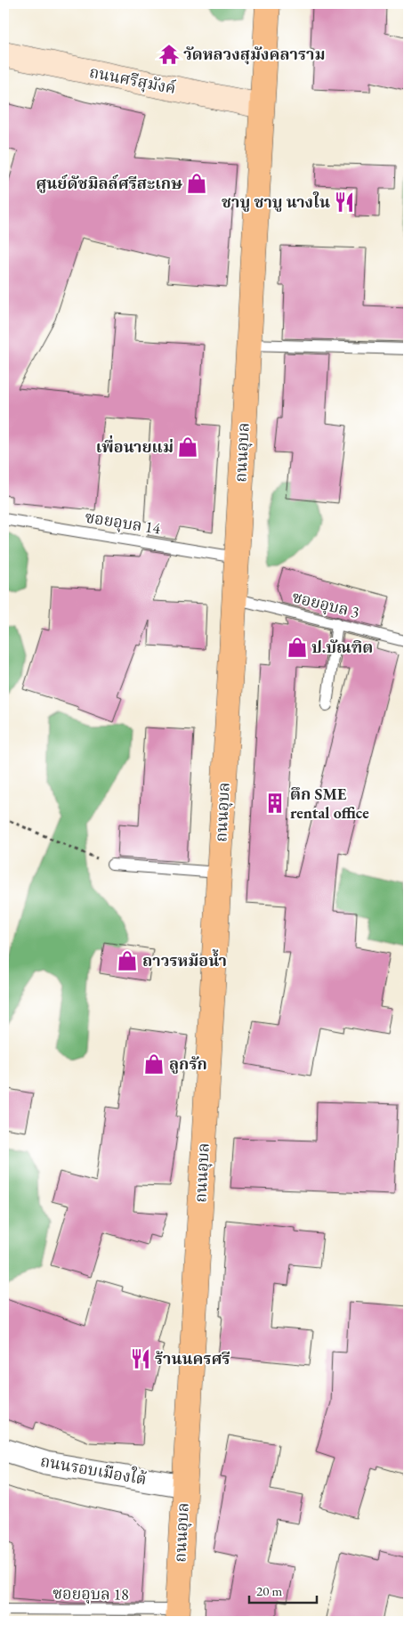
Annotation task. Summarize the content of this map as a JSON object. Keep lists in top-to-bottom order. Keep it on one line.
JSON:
{"streets":{"main road":["ถนนอุบล"],"street":["ถนนศรีสุมังค์","ถนนรอบเมืองใต้"],"lane":["ซอยอุบล 14","ซอยอุบล 3","ซอยอุบล 18"]},"crossings":[["ถนนศรีสุมังค์","ถนนอุบล"],["ถนนอุบล","ซอยอุบล 14"],["ถนนอุบล","ซอยอุบล 3"],["ถนนอุบล","ถนนรอบเมืองใต้"],["ถนนอุบล","ซอยอุบล 18"]],"places":{"temple":["วัดหลวงสุมังคลาราม"],"shop":["ศูนย์ดัชมิลล์ศรีสะเกษ","เพื่อนายแม่","ป.บัณฑิต","ถาวรหม้อน้ำ","ลูกรัก"],"restaurant":["ชาบู ชาบู นางใน","ร้านนครศรี"],"building":["ตึก SME rental office"]},"scale_bar":"20 m"}
